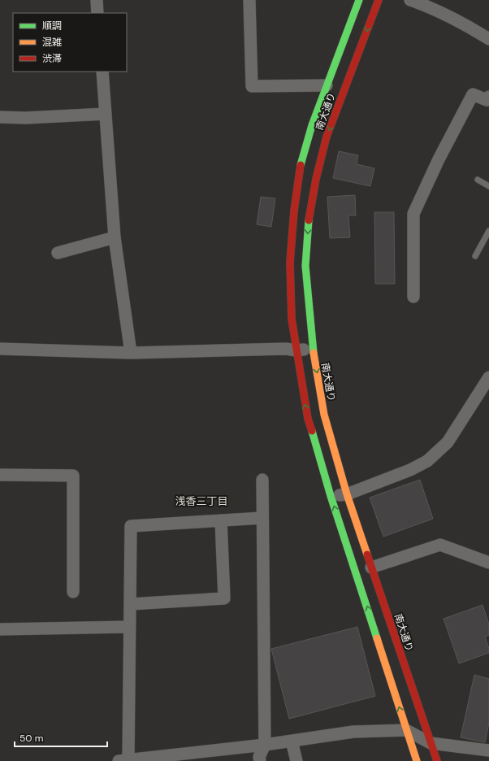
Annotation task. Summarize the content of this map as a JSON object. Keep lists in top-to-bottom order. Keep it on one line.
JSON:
{"streets":{"street":["南大通り"]},"districts":["浅香三丁目"],"legend":["順調","混雑","渋滞"],"scale_bar":"50 m"}
